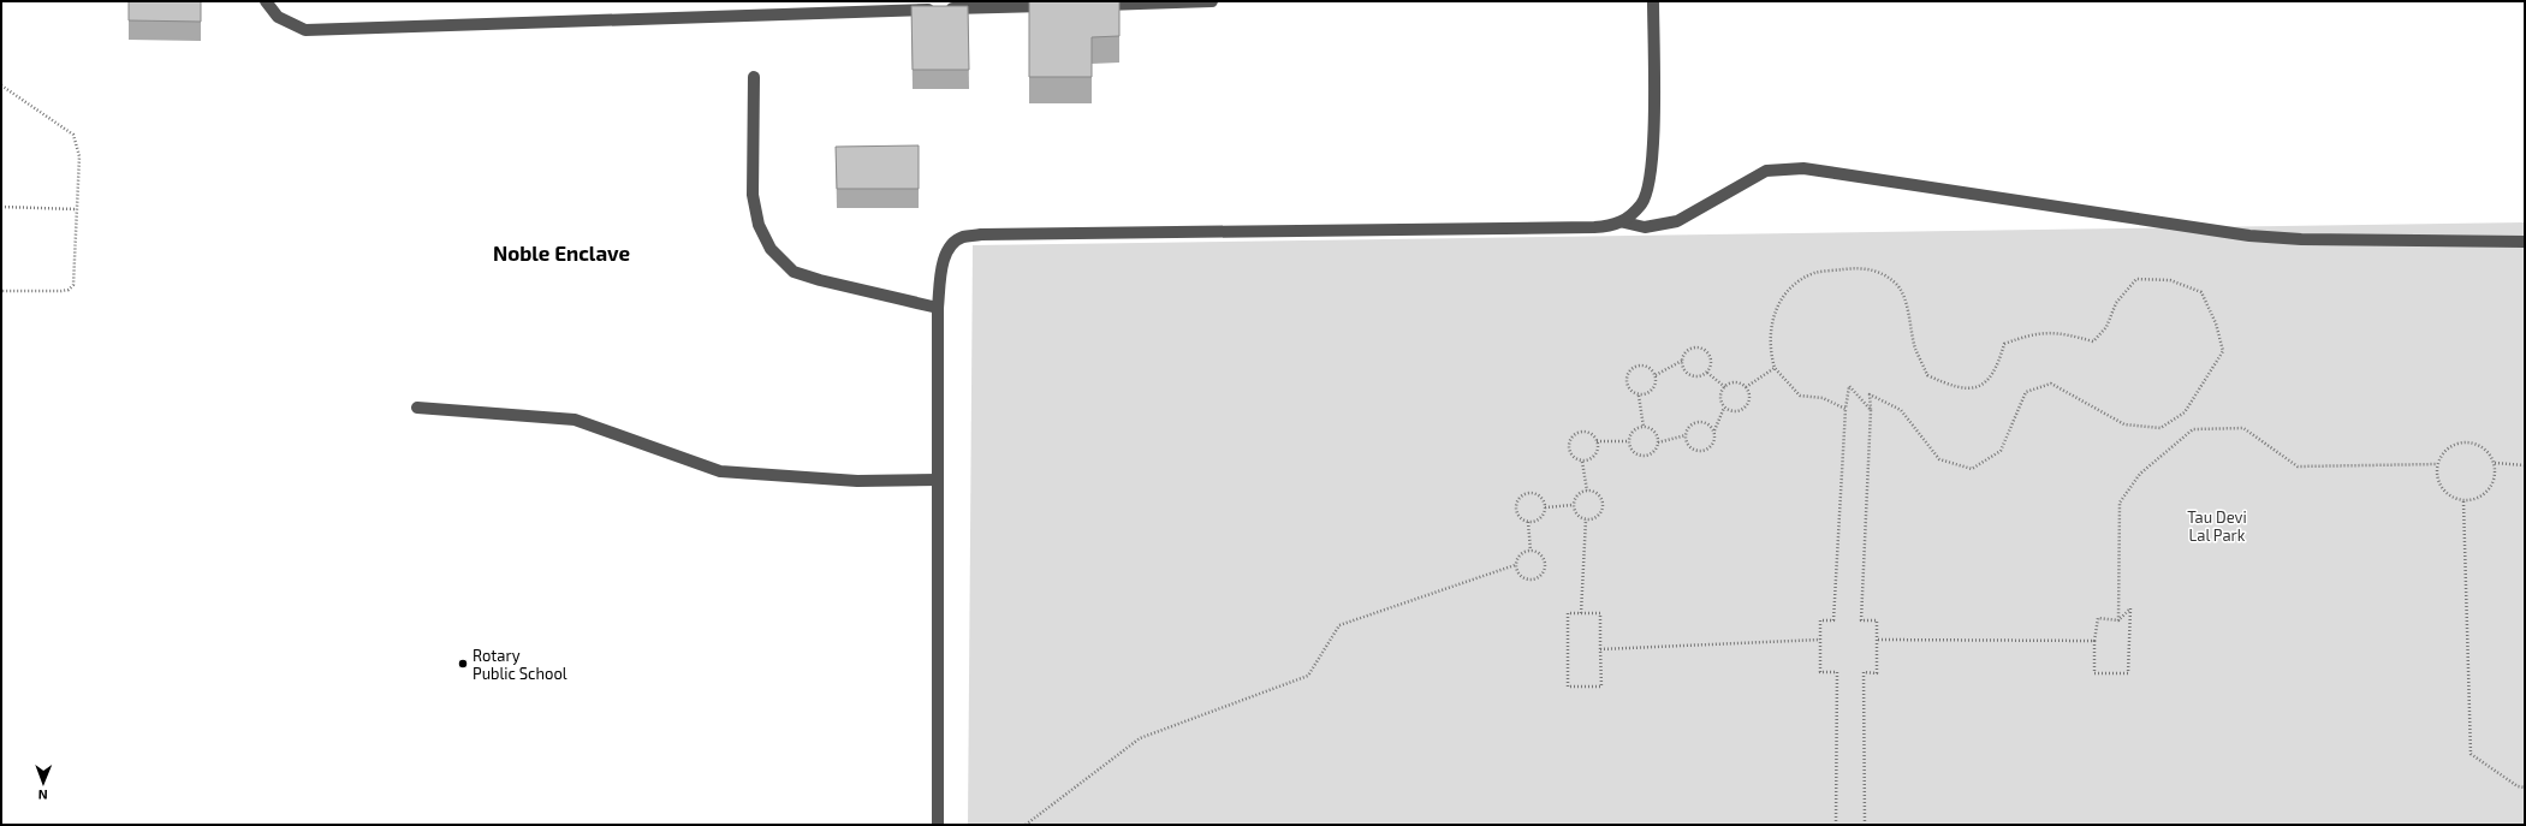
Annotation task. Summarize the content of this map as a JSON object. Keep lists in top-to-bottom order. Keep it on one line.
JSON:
{"districts":["Noble Enclave"],"parks":["Tau Devi Lal Park"],"places":["Rotary Public School"],"north":"bottom"}
